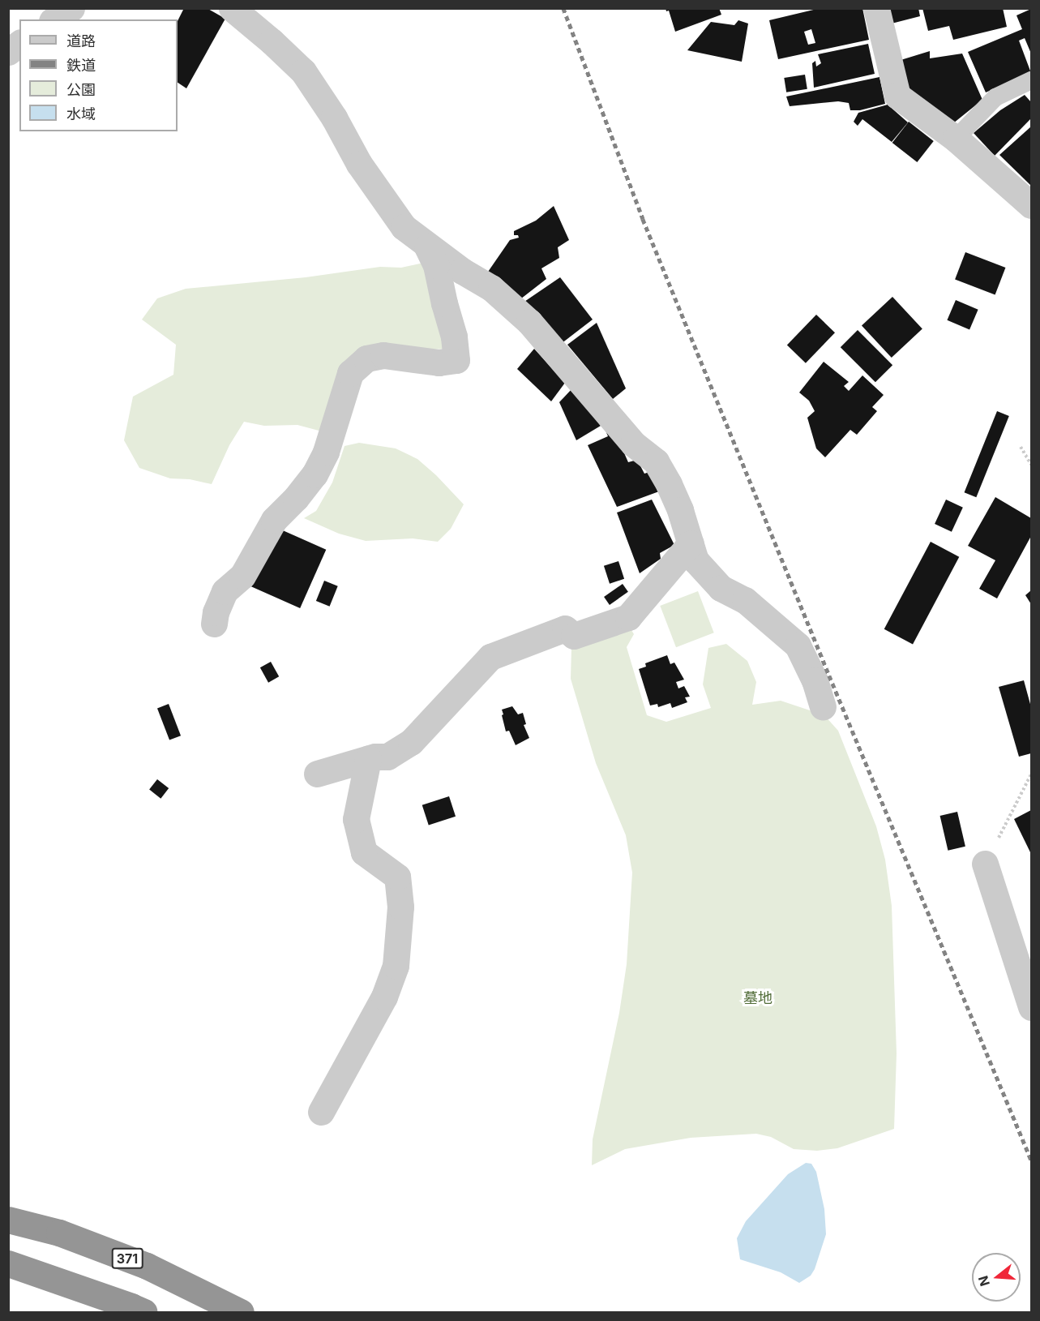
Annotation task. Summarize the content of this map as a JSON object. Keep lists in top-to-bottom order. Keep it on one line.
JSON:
{"streets":{"highway":["371"]},"parks":["墓地"],"legend":["道路","鉄道","公園","水域"],"north":"left"}
